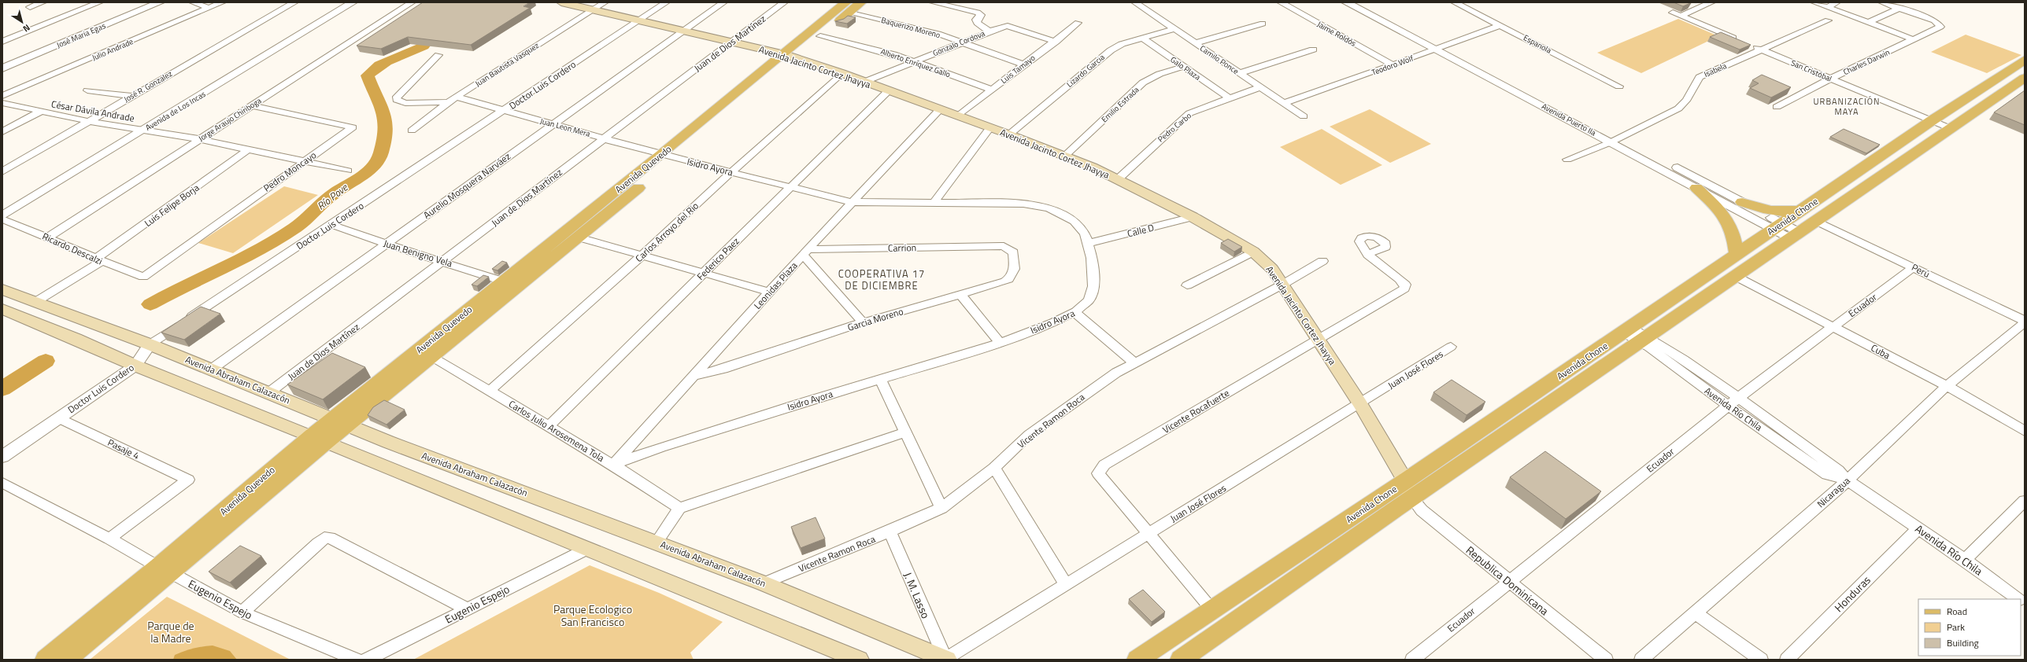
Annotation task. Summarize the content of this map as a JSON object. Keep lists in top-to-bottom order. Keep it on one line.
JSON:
{"streets":{"main road":["Avenida Jacinto Cortez Jhayya","Avenida Quevedo","Avenida Chone","Avenida Abraham Calazacón"],"street":["Baquerizo Moreno","Jaime Roldós","José Maria Egas","Juan de Dios Martínez","Gonzalo Cordova","Espanola","Julio Andrade","Camilo Ponce","Charles Darwin","Alberto Enríquez Gallo","Juan Bautista Vasquez","Teodoro Wolf","Galo Plaza","Luis Tamayo","Isabela","Lizardo Garcia","San Cristóbal","Doctor Luis Cordero","José R. Gonzalez","Emilio Estrada","César Dávila Andrade","Avenida de Los Incas","Jorge Araujo Chiriboga","Avenida Puerto Ila","Juan Leon Mera","Pedro Carbo","Isidro Ayora","Pedro Moncayo","Aurelio Mosquera Narváez","Luis Felipe Borja","Calle D","Carlos Arroyo del Rio","Carrion","Ricardo Descalzi","Juan Benigno Vela","Federico Paez","Perú","Leonidas Plaza","Ecuador","Garcia Moreno","Cuba","Juan José Flores","Avenida Río Chila","Vicente Rocafuerte","Vicente Ramon Roca","Carlos Julio Arosemena Tola","Pasaje 4","Nicaragua","Republica Dominicana","Honduras","J. M. Lasso","Eugenio Espejo"]},"crossings":[["Baquerizo Moreno","Gonzalo Cordova"],["Baquerizo Moreno","Luis Tamayo"],["Baquerizo Moreno","Avenida Quevedo"],["Jaime Roldós","Teodoro Wolf"],["Juan de Dios Martínez","Avenida Jacinto Cortez Jhayya"],["Juan de Dios Martínez","Juan Leon Mera"],["Juan de Dios Martínez","Juan Benigno Vela"],["Juan de Dios Martínez","Avenida Abraham Calazacón"],["Gonzalo Cordova","Alberto Enríquez Gallo"],["Gonzalo Cordova","Avenida Jacinto Cortez Jhayya"],["Gonzalo Cordova","Luis Tamayo"],["Espanola","Teodoro Wolf"],["Camilo Ponce","Teodoro Wolf"],["Camilo Ponce","Lizardo Garcia"],["Camilo Ponce","Pedro Carbo"],["Charles Darwin","San Cristóbal"],["Alberto Enríquez Gallo","Luis Tamayo"],["Alberto Enríquez Gallo","Avenida Quevedo"],["Juan Bautista Vasquez","Avenida Jacinto Cortez Jhayya"],["Juan Bautista Vasquez","Juan Leon Mera"],["Teodoro Wolf","Avenida Puerto Ila"],["Avenida Jacinto Cortez Jhayya","Luis Tamayo"],["Avenida Jacinto Cortez Jhayya","Lizardo Garcia"],["Avenida Jacinto Cortez Jhayya","Doctor Luis Cordero"],["Avenida Jacinto Cortez Jhayya","Emilio Estrada"],["Avenida Jacinto Cortez Jhayya","Pedro Carbo"],["Avenida Jacinto Cortez Jhayya","Avenida Quevedo"],["Avenida Jacinto Cortez Jhayya","Aurelio Mosquera Narváez"],["Avenida Jacinto Cortez Jhayya","Avenida Chone"],["Avenida Jacinto Cortez Jhayya","Calle D"],["Avenida Jacinto Cortez Jhayya","Carlos Arroyo del Rio"],["Avenida Jacinto Cortez Jhayya","Federico Paez"],["Avenida Jacinto Cortez Jhayya","Leonidas Plaza"],["Avenida Jacinto Cortez Jhayya","Juan José Flores"],["Avenida Jacinto Cortez Jhayya","Vicente Rocafuerte"],["Avenida Jacinto Cortez Jhayya","Vicente Ramon Roca"],["Avenida Jacinto Cortez Jhayya","Republica Dominicana"],["Galo Plaza","Lizardo Garcia"],["Galo Plaza","Emilio Estrada"],["Galo Plaza","Pedro Carbo"],["Isabela","San Cristóbal"],["Isabela","Avenida Puerto Ila"],["San Cristóbal","Avenida Chone"],["Doctor Luis Cordero","Juan Leon Mera"],["Doctor Luis Cordero","Juan Benigno Vela"],["Doctor Luis Cordero","Avenida Abraham Calazacón"],["Doctor Luis Cordero","Pasaje 4"],["José R. Gonzalez","César Dávila Andrade"],["César Dávila Andrade","Avenida de Los Incas"],["César Dávila Andrade","Jorge Araujo Chiriboga"],["César Dávila Andrade","Pedro Moncayo"],["César Dávila Andrade","Luis Felipe Borja"],["Jorge Araujo Chiriboga","Pedro Moncayo"],["Jorge Araujo Chiriboga","Ricardo Descalzi"],["Avenida Puerto Ila","Avenida Chone"],["Juan Leon Mera","Isidro Ayora"],["Juan Leon Mera","Avenida Quevedo"],["Juan Leon Mera","Aurelio Mosquera Narváez"],["Isidro Ayora","Avenida Quevedo"],["Isidro Ayora","Calle D"],["Isidro Ayora","Carlos Arroyo del Rio"],["Isidro Ayora","Federico Paez"],["Isidro Ayora","Leonidas Plaza"],["Isidro Ayora","Carlos Julio Arosemena Tola"],["Avenida Quevedo","Juan Benigno Vela"],["Avenida Quevedo","Avenida Abraham Calazacón"],["Avenida Quevedo","Carlos Julio Arosemena Tola"],["Avenida Quevedo","Eugenio Espejo"],["Pedro Moncayo","Ricardo Descalzi"],["Aurelio Mosquera Narváez","Juan Benigno Vela"],["Aurelio Mosquera Narváez","Avenida Abraham Calazacón"],["Luis Felipe Borja","Ricardo Descalzi"],["Luis Felipe Borja","Avenida Abraham Calazacón"],["Avenida Chone","Perú"],["Avenida Chone","Cuba"],["Avenida Chone","Avenida Río Chila"],["Avenida Chone","Vicente Rocafuerte"],["Avenida Chone","Republica Dominicana"],["Carlos Arroyo del Rio","Carlos Julio Arosemena Tola"],["Carrion","Leonidas Plaza"],["Carrion","Garcia Moreno"],["Federico Paez","Carlos Julio Arosemena Tola"],["Perú","Ecuador"],["Perú","Nicaragua"],["Leonidas Plaza","Garcia Moreno"],["Leonidas Plaza","Carlos Julio Arosemena Tola"],["Ecuador","Cuba"],["Ecuador","Avenida Río Chila"],["Ecuador","Republica Dominicana"],["Cuba","Nicaragua"],["Juan José Flores","Avenida Abraham Calazacón"],["Juan José Flores","Vicente Rocafuerte"],["Juan José Flores","J. M. Lasso"],["Avenida Abraham Calazacón","Vicente Ramon Roca"],["Avenida Abraham Calazacón","J. M. Lasso"],["Avenida Río Chila","Nicaragua"],["Avenida Río Chila","Honduras"],["Vicente Ramon Roca","J. M. Lasso"],["Pasaje 4","Eugenio Espejo"]],"districts":["URBANIZACIÓN MAYA","COOPERATIVA 17 DE DICIEMBRE"],"water":["Río Pove"],"parks":["Parque Ecologico San Francisco","Parque de la Madre"],"legend":["Road","Park","Building"],"north":"bottom right"}
